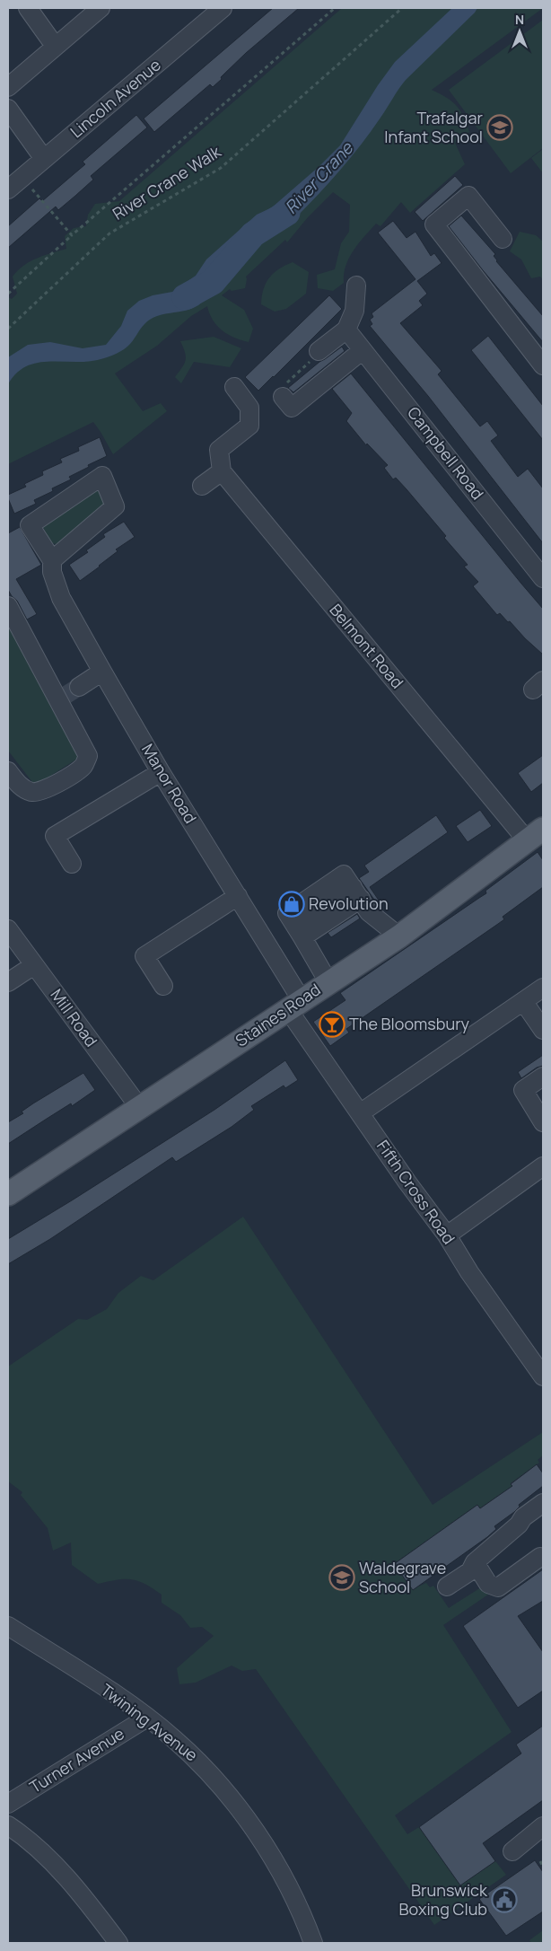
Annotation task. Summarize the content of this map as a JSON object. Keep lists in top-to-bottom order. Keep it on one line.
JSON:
{"streets":{"main road":["Staines Road"],"street":["Lincoln Avenue","Campbell Road","Belmont Road","Manor Road","Mill Road","Fifth Cross Road","Twining Avenue","Turner Avenue"],"path":["River Crane Walk"]},"crossings":[["Belmont Road","Staines Road"],["Manor Road","Staines Road"],["Manor Road","Fifth Cross Road"],["Staines Road","Mill Road"],["Staines Road","Fifth Cross Road"],["Twining Avenue","Turner Avenue"]],"water":["River Crane"],"places":{"school or university":["Trafalgar Infant School","Waldegrave School"],"shop":["Revolution"],"bar":["The Bloomsbury"],"public building":["Brunswick Boxing Club"]},"north":"top"}
